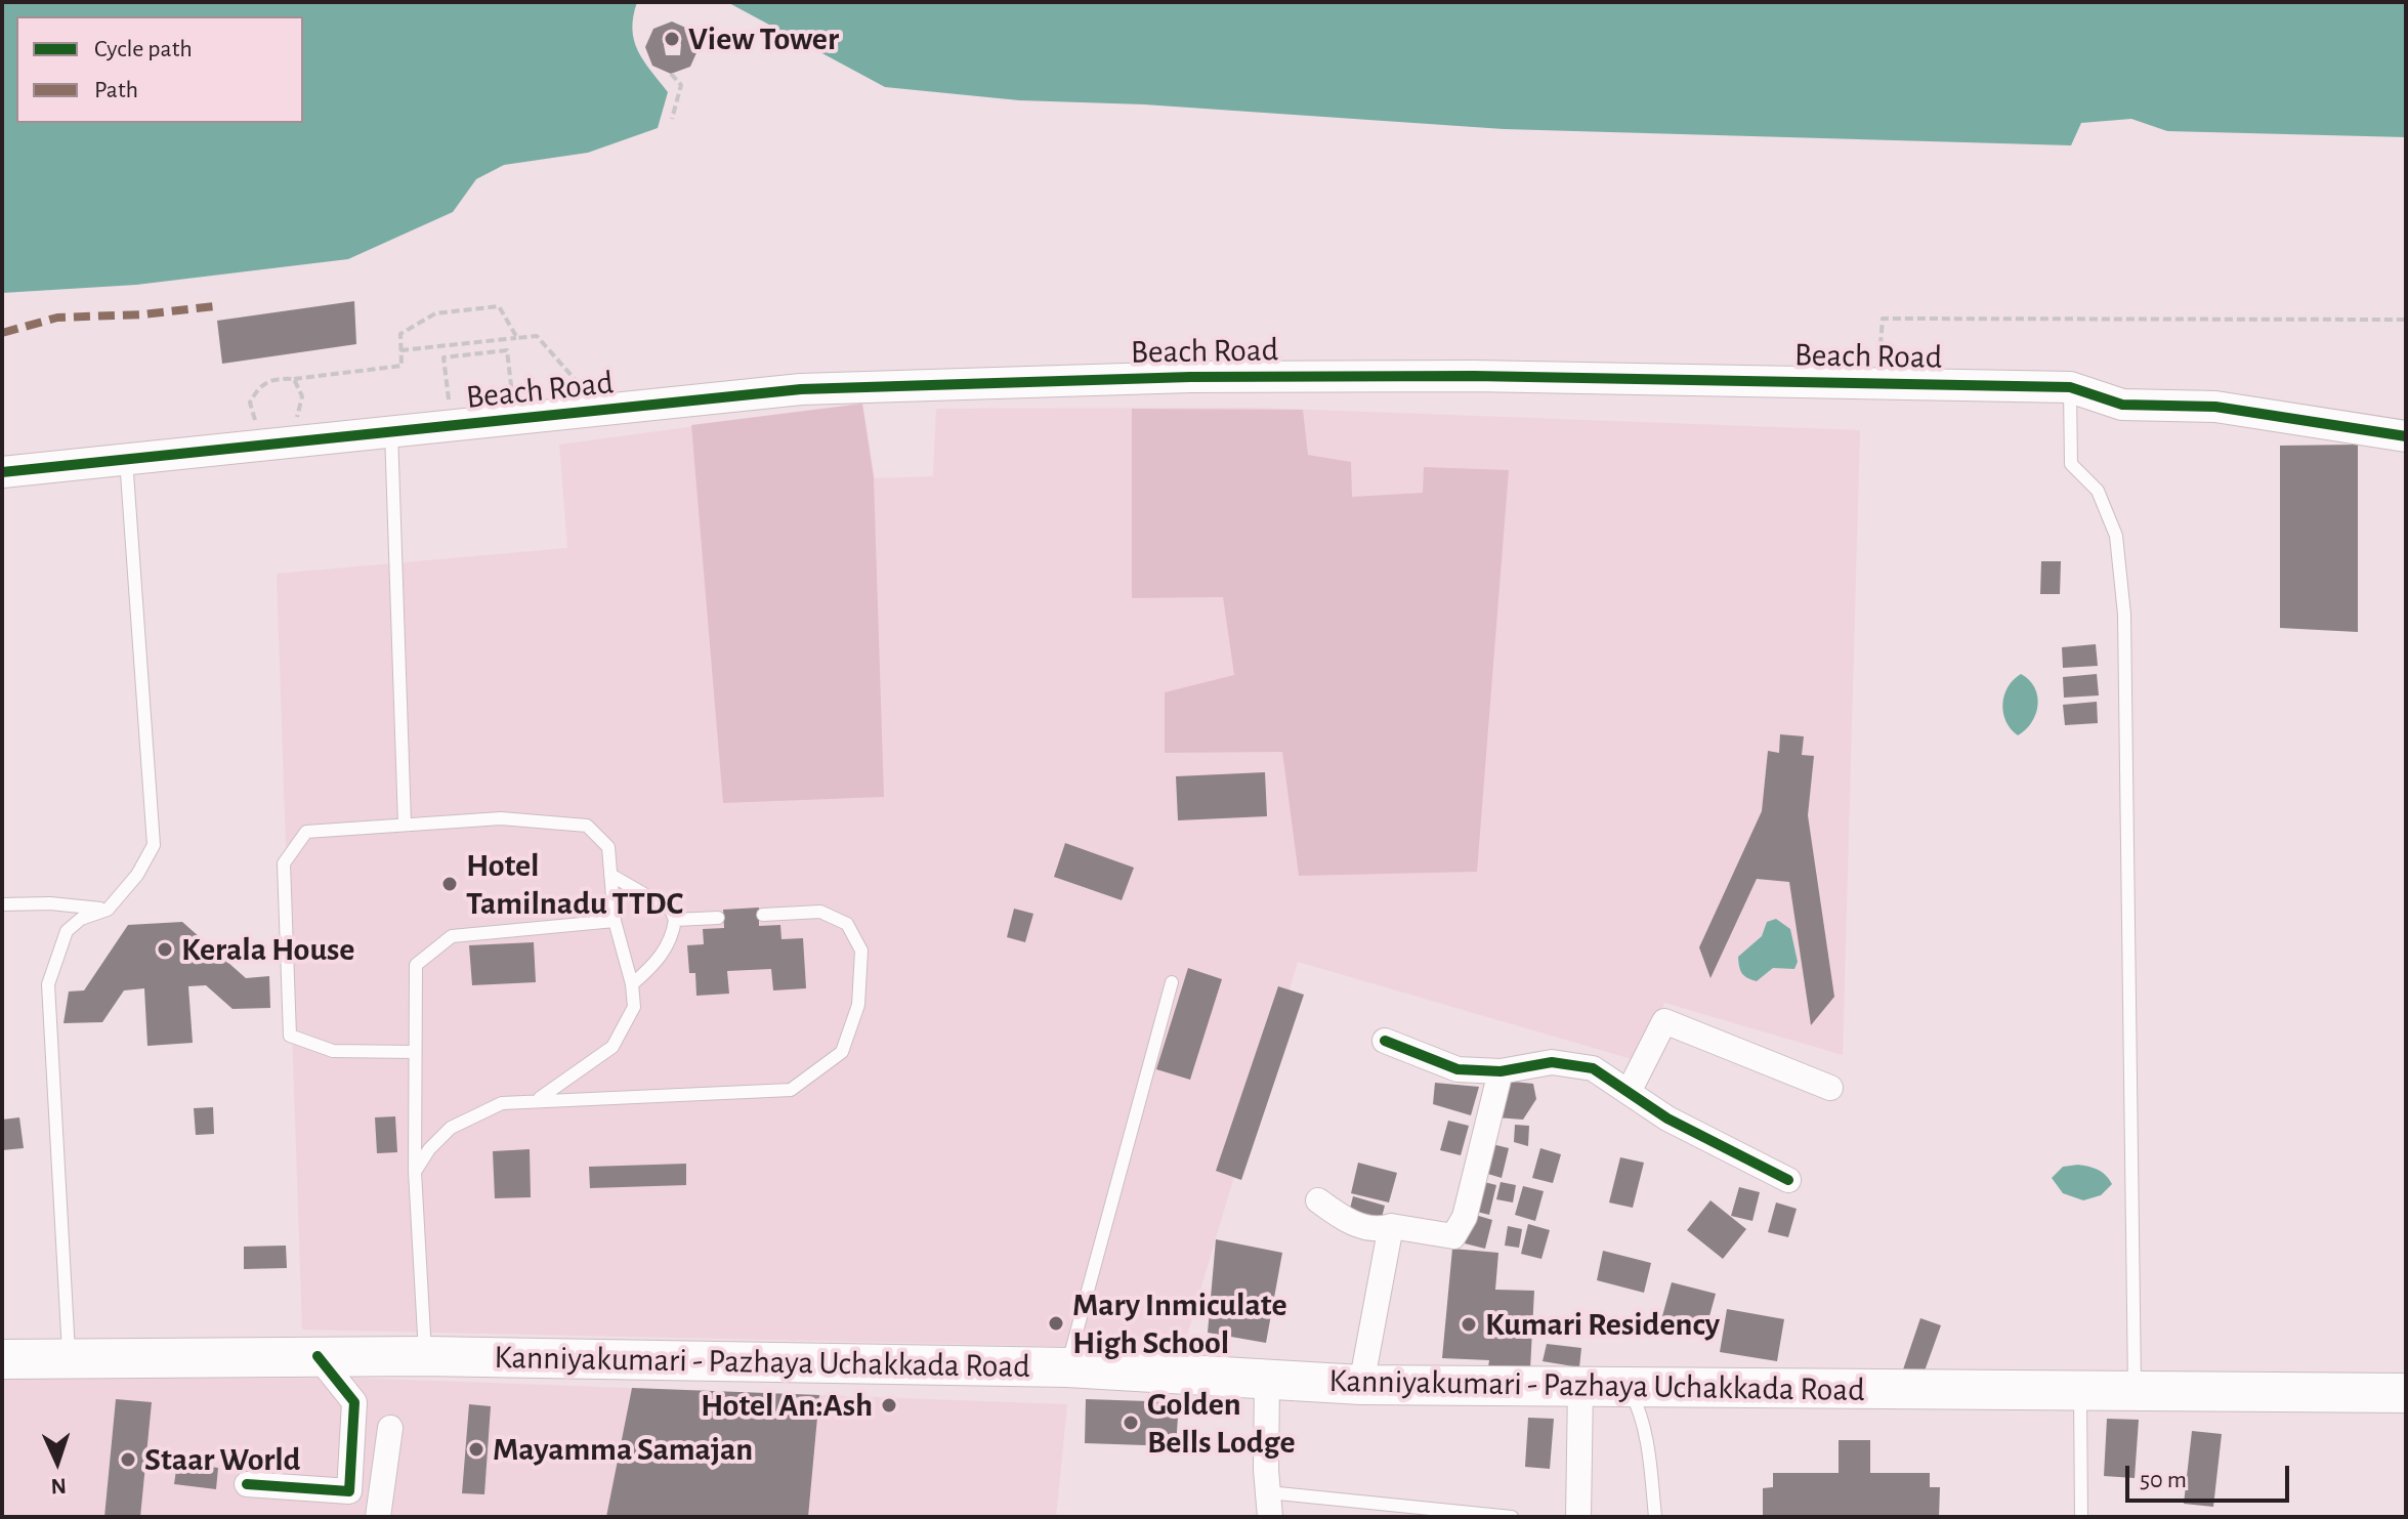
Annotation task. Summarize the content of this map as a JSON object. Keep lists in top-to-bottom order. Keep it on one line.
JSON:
{"streets":{"main road":["Kanniyakumari - Pazhaya Uchakkada Road"],"street":["Beach Road"]},"places":["View Tower","Hotel Tamilnadu TTDC","Kerala House","Mary Inmiculate High School","Kumari Residency","Hotel An:Ash","Golden Bells Lodge","Mayamma Samajan","Staar World"],"legend":["Cycle path","Path"],"scale_bar":"50 m","north":"bottom"}
